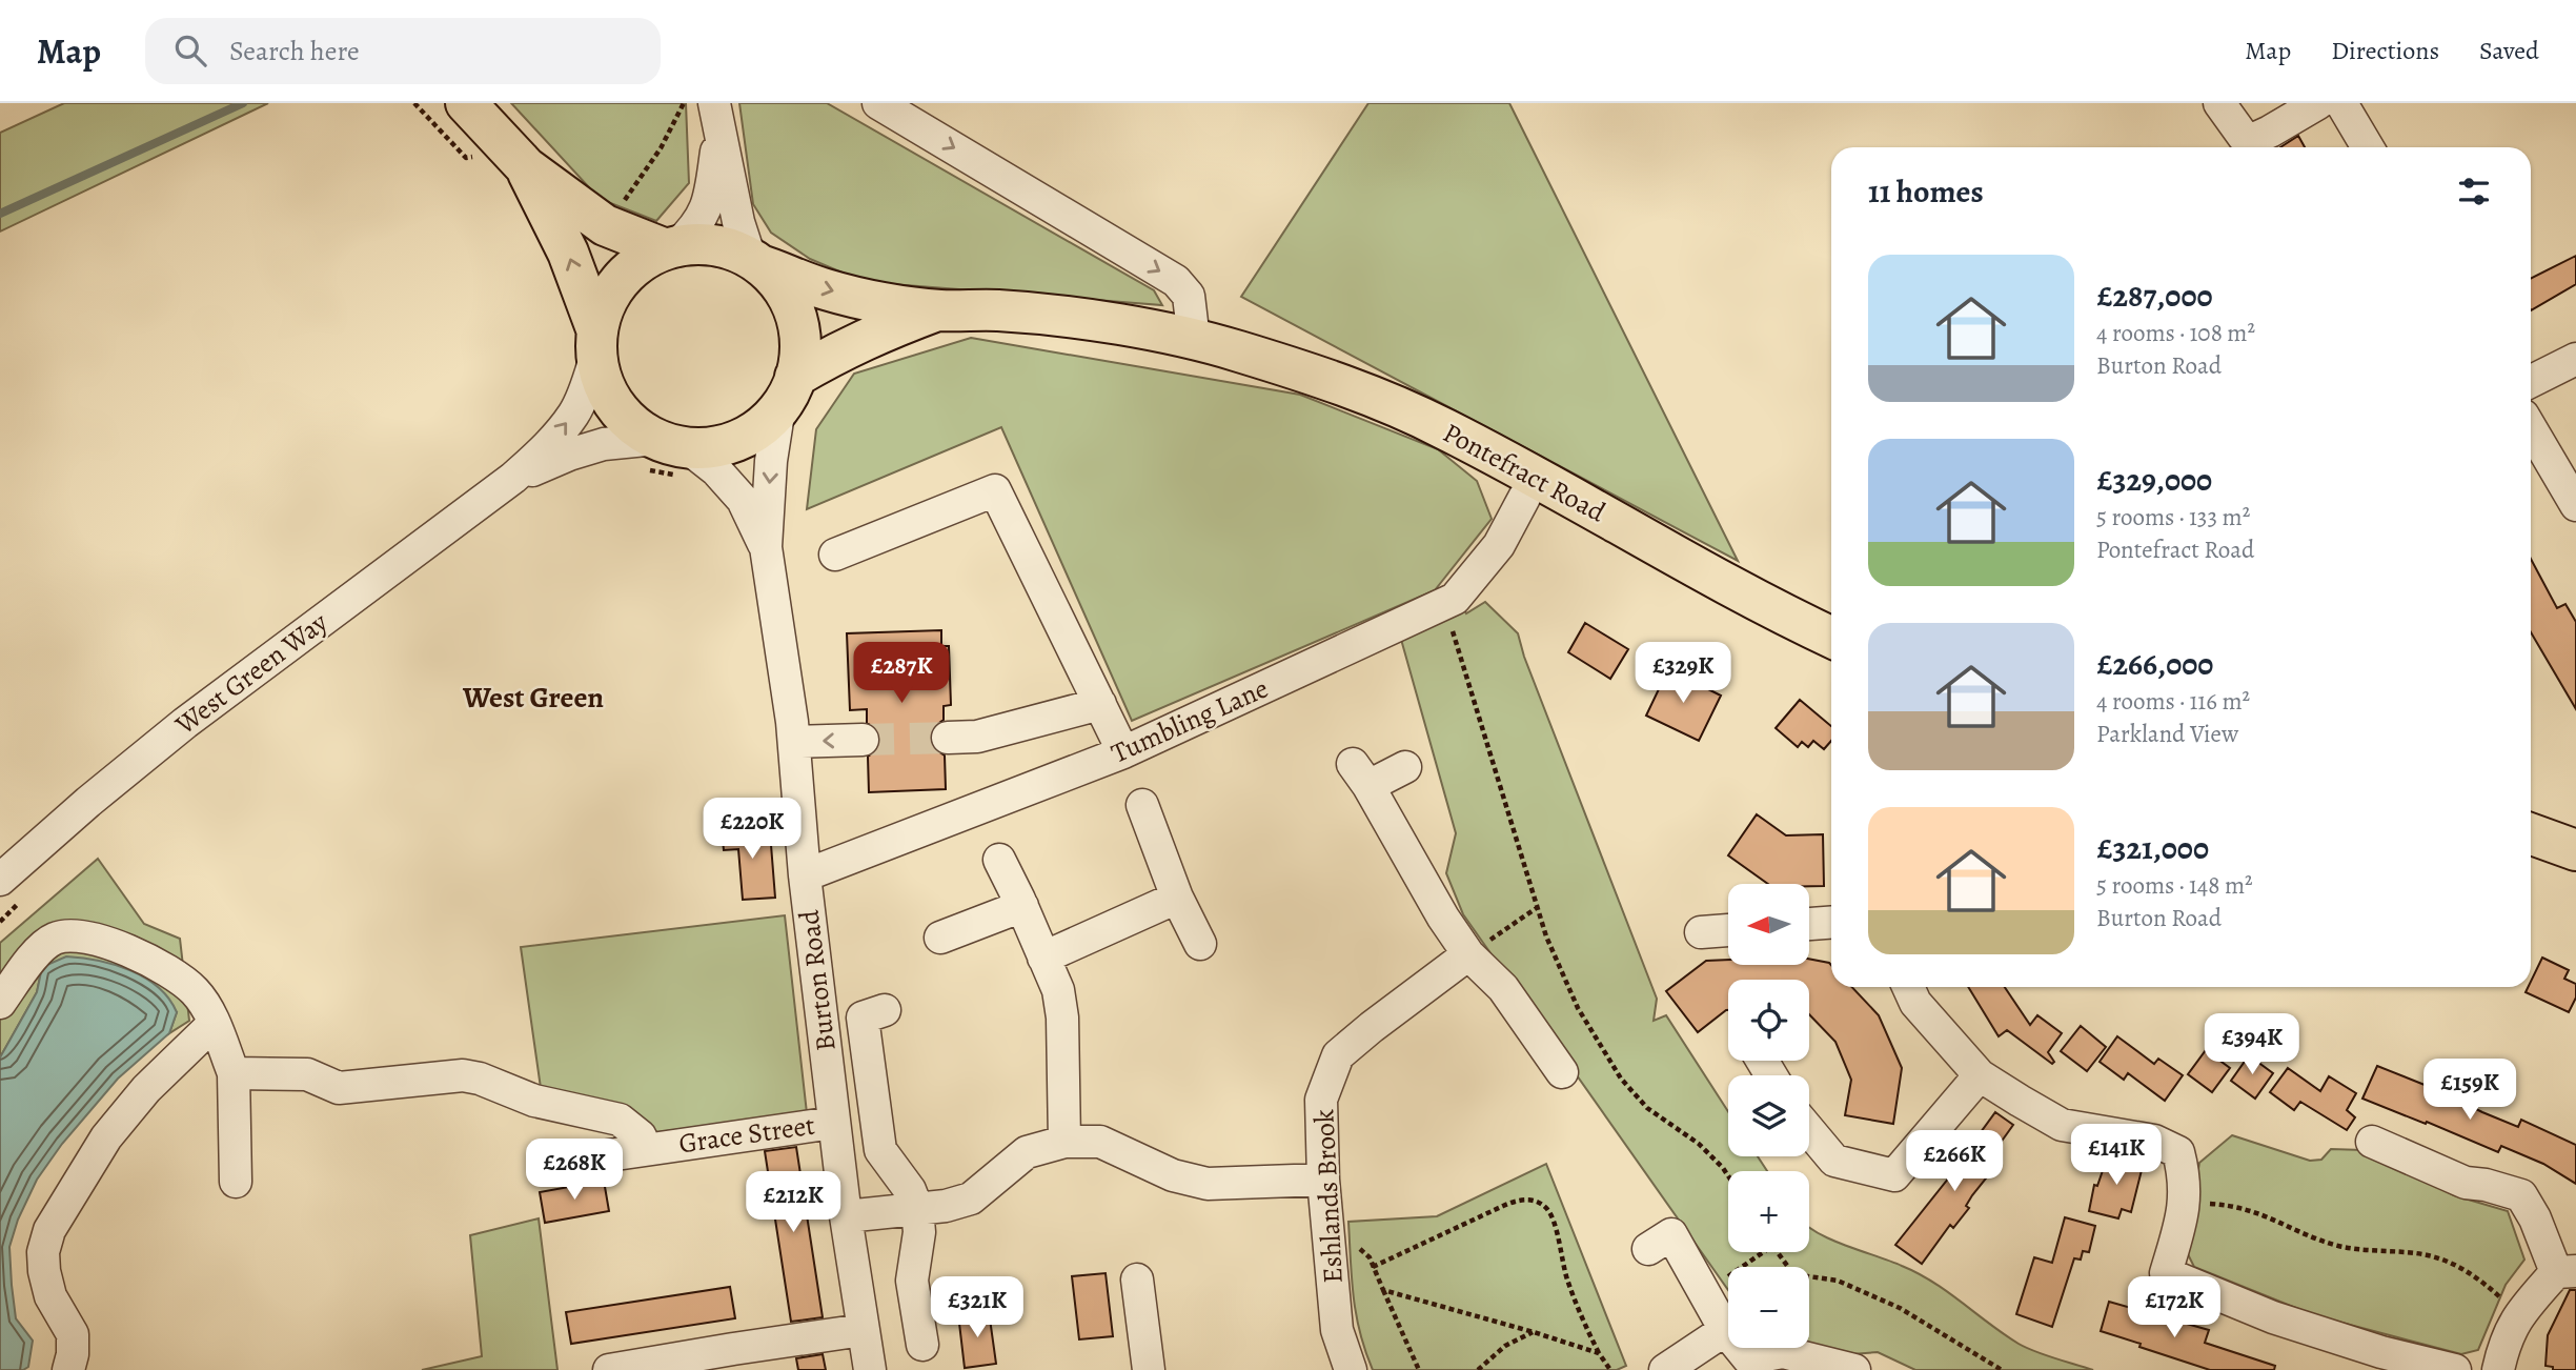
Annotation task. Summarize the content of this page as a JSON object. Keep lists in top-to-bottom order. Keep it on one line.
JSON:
{"streets":{"highway":["Pontefract Road"],"street":["West Green Way","Tumbling Lane","Burton Road","Grace Street","Eshlands Brook"]},"crossings":[["Pontefract Road","West Green Way"],["Pontefract Road","Burton Road"],["West Green Way","Burton Road"],["Tumbling Lane","Burton Road"],["Burton Road","Grace Street"]],"districts":["West Green"],"north":"left","page":{"header":"Map","search":"Search here","nav":["Map","Directions","Saved"],"heading":"11 homes","list":[{"name":"£287,000","note":"4 rooms · 108 m² · Burton Road"},{"name":"£329,000","note":"5 rooms · 133 m² · Pontefract Road"},{"name":"£266,000","note":"4 rooms · 116 m² · Parkland View"},{"name":"£321,000","note":"5 rooms · 148 m² · Burton Road"}],"price":["£287K","£329K","£220K","£394K","£159K","£141K","£266K","£268K","£212K","£321K","£172K"],"map_buttons":["+","−"]}}
